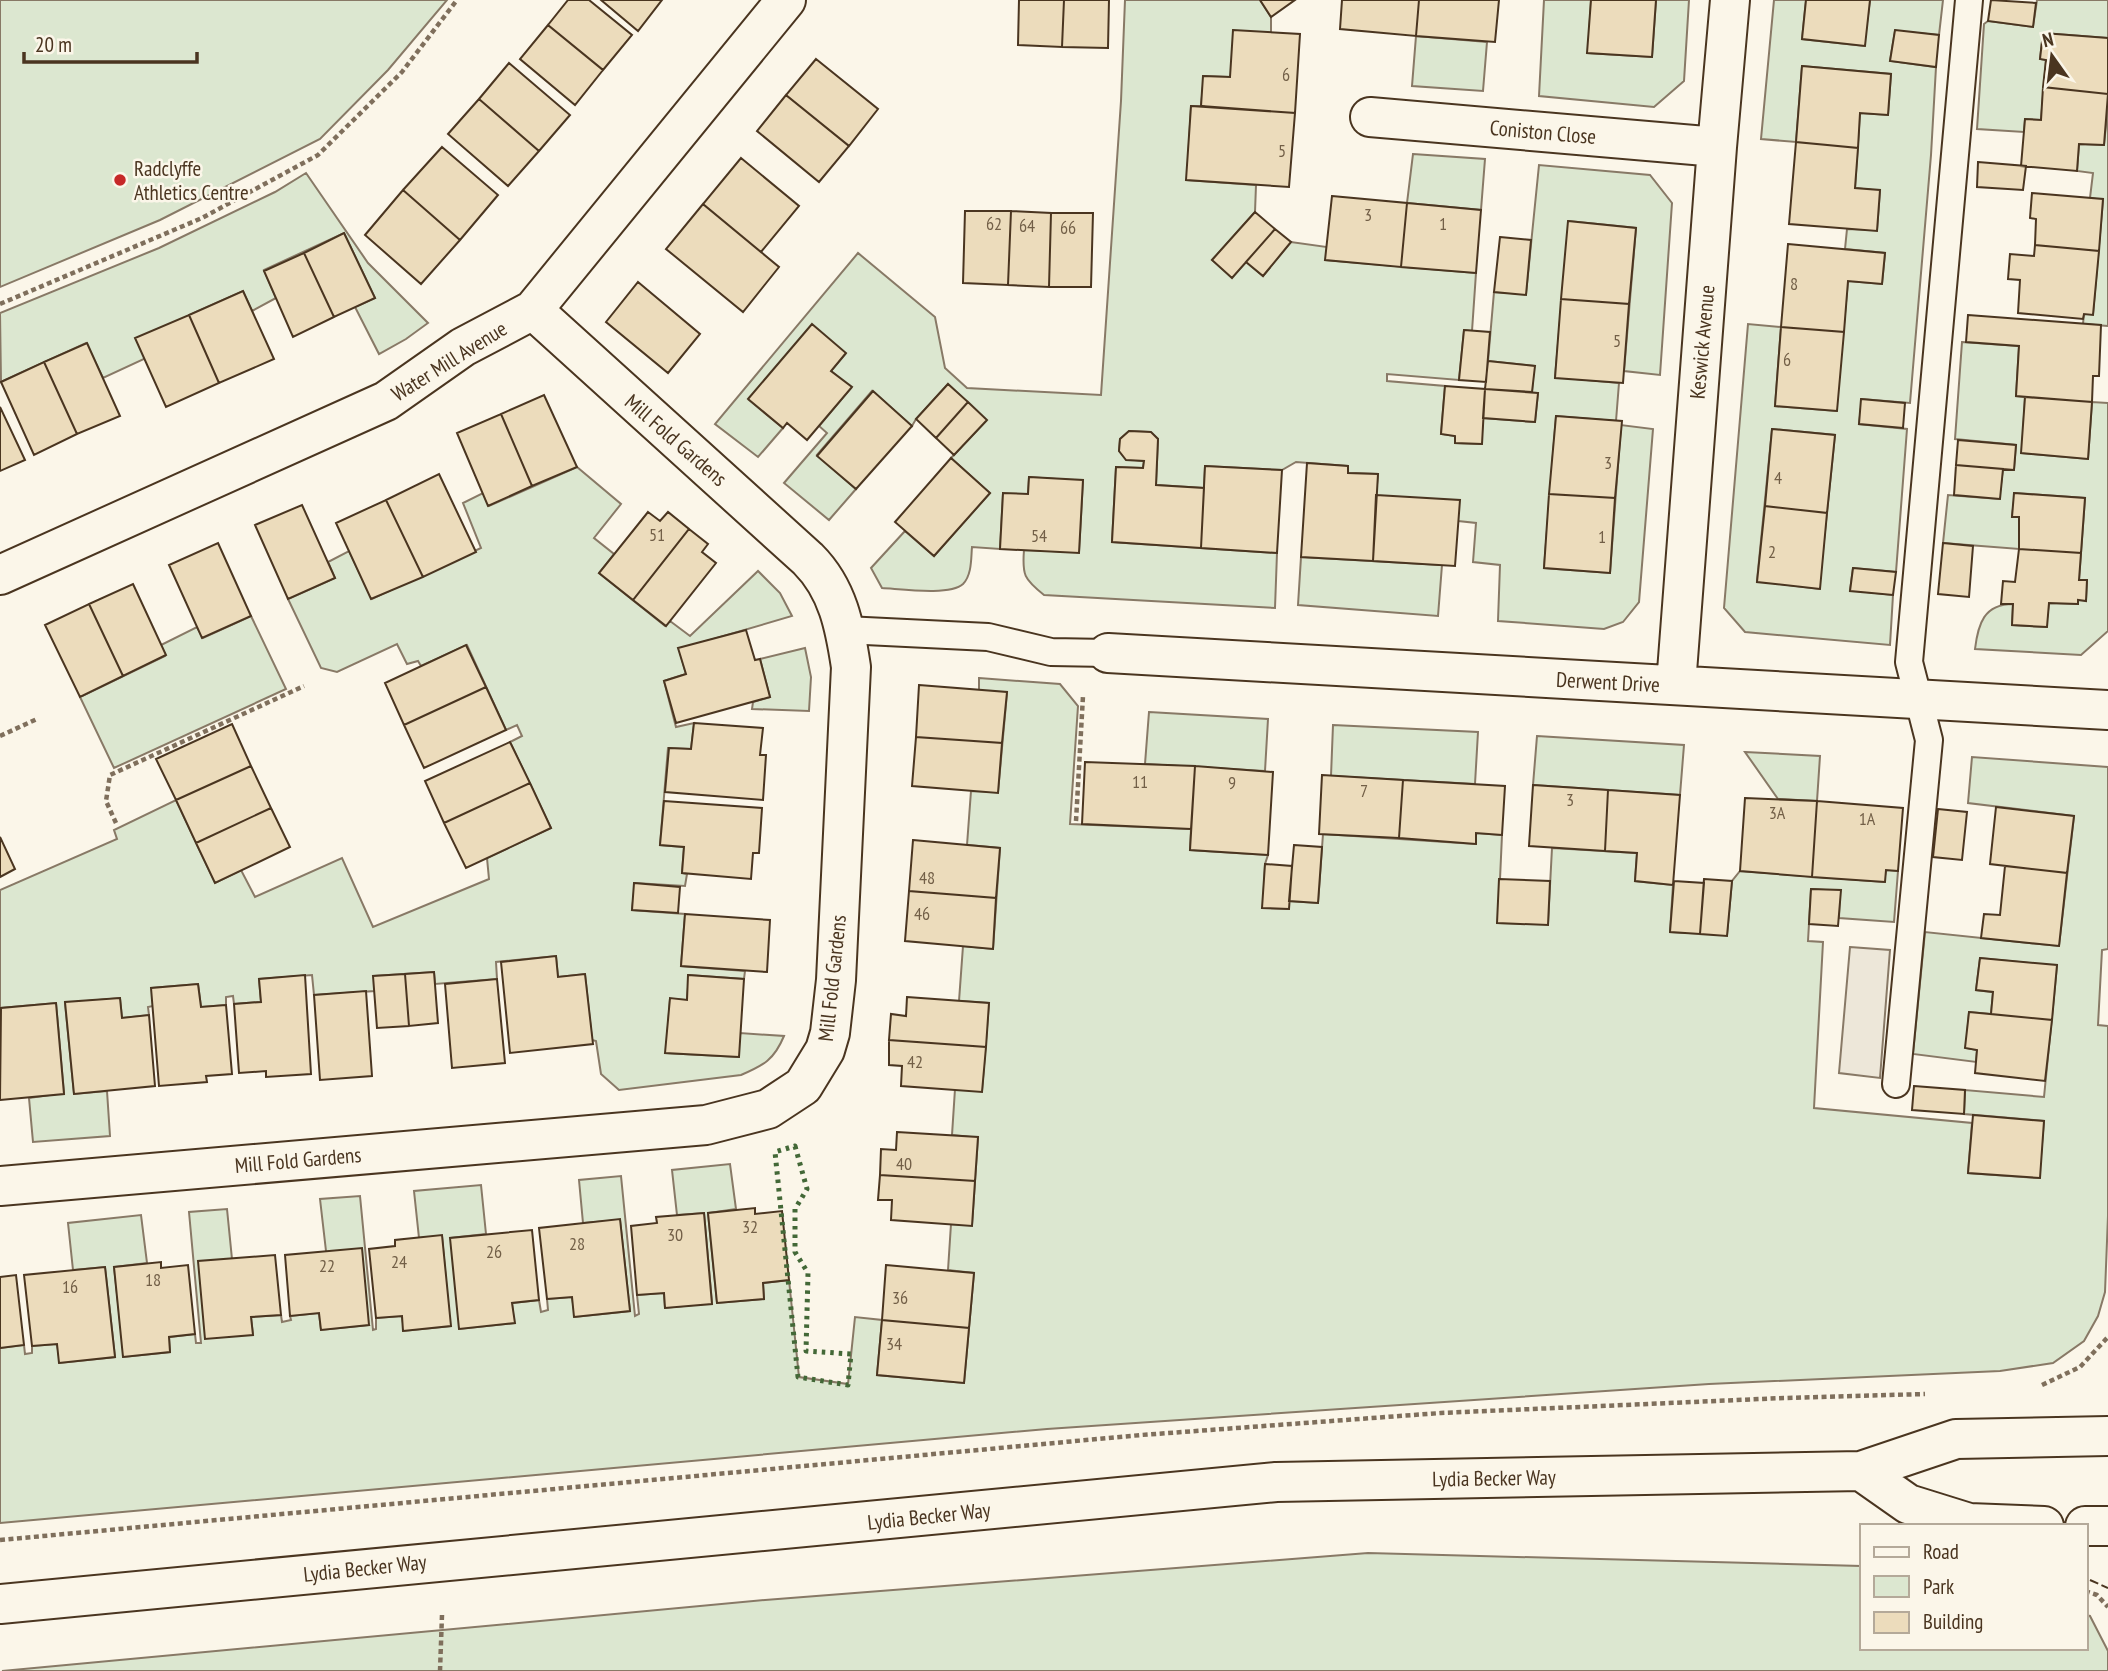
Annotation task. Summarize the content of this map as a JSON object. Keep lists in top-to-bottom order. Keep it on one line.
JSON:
{"streets":{"street":["Coniston Close","Keswick Avenue","Water Mill Avenue","Mill Fold Gardens","Derwent Drive","Lydia Becker Way"]},"crossings":[["Coniston Close","Keswick Avenue"],["Keswick Avenue","Derwent Drive"],["Water Mill Avenue","Mill Fold Gardens"]],"places":["Radclyffe Athletics Centre"],"house_numbers":["6","5","3","62","1","64","66","8","5","6","3","4","51","54","1","2","11","9","7","3","3A","1A","48","46","42","40","32","30","28","26","24","22","18","16","36","34"],"legend":["Road","Park","Building"],"scale_bar":"20 m","north":"top"}
